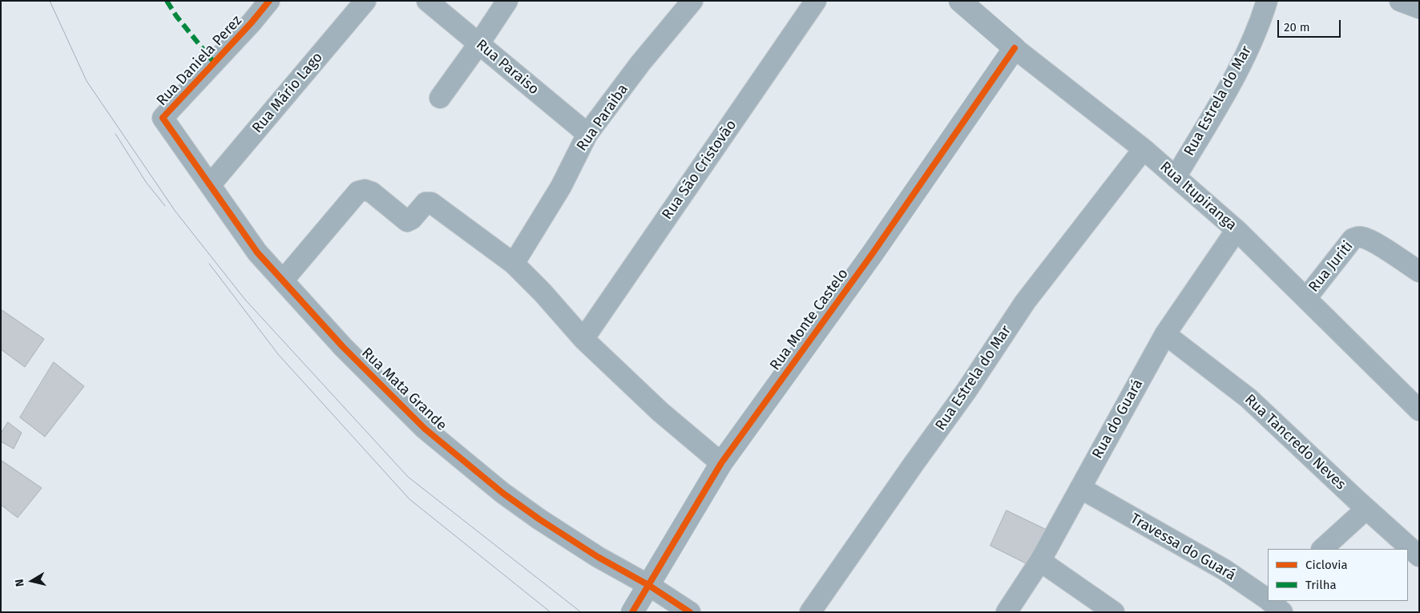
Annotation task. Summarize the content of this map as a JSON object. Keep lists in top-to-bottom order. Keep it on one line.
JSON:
{"streets":{"street":["Rua Daniela Perez","Rua Paraiso","Rua Mário Lago","Rua Estrela do Mar","Rua Paraiba","Rua São Cristovão","Rua Itupiranga","Rua Juriti","Rua Monte Castelo","Rua Mata Grande","Rua do Guará","Rua Tancredo Neves","Travessa do Guará"]},"crossings":[["Rua Daniela Perez","Rua Mata Grande"],["Rua Paraiso","Rua Paraiba"],["Rua Mário Lago","Rua Mata Grande"],["Rua Estrela do Mar","Rua Itupiranga"],["Rua Itupiranga","Rua Juriti"],["Rua Itupiranga","Rua Monte Castelo"],["Rua Itupiranga","Rua do Guará"],["Rua Monte Castelo","Rua Mata Grande"],["Rua do Guará","Rua Tancredo Neves"],["Rua do Guará","Travessa do Guará"]],"legend":["Ciclovia","Trilha"],"scale_bar":"20 m","north":"left"}
